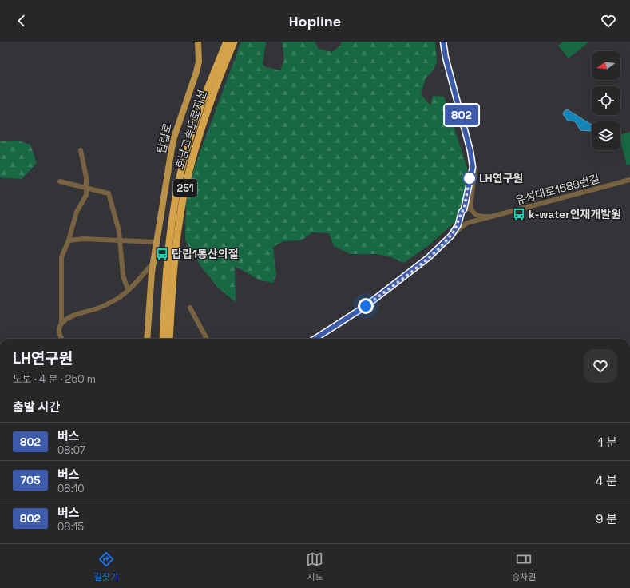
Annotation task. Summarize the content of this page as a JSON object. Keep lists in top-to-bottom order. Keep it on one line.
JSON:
{"streets":{"highway":["호남고속도로지선","251"],"main road":["탑립로"],"street":["유성대로1689번길"]},"places":{"other":["LH연구원"],"bus stop":["k-water인재개발원","탑립1통산의절"]},"lines":["bus line 802"],"north":"left","page":{"header":"Hopline","on_map":"802","heading":[["LH연구원","도보 · 4 분 · 250 m"],"출발 시간"],"list":[{"mark":"802","name":"버스","note":"08:07","value":"1 분"},{"mark":"705","name":"버스","note":"08:10","value":"4 분"},{"mark":"802","name":"버스","note":"08:15","value":"9 분"}],"tabs":["길찾기","지도","승차권"]}}
